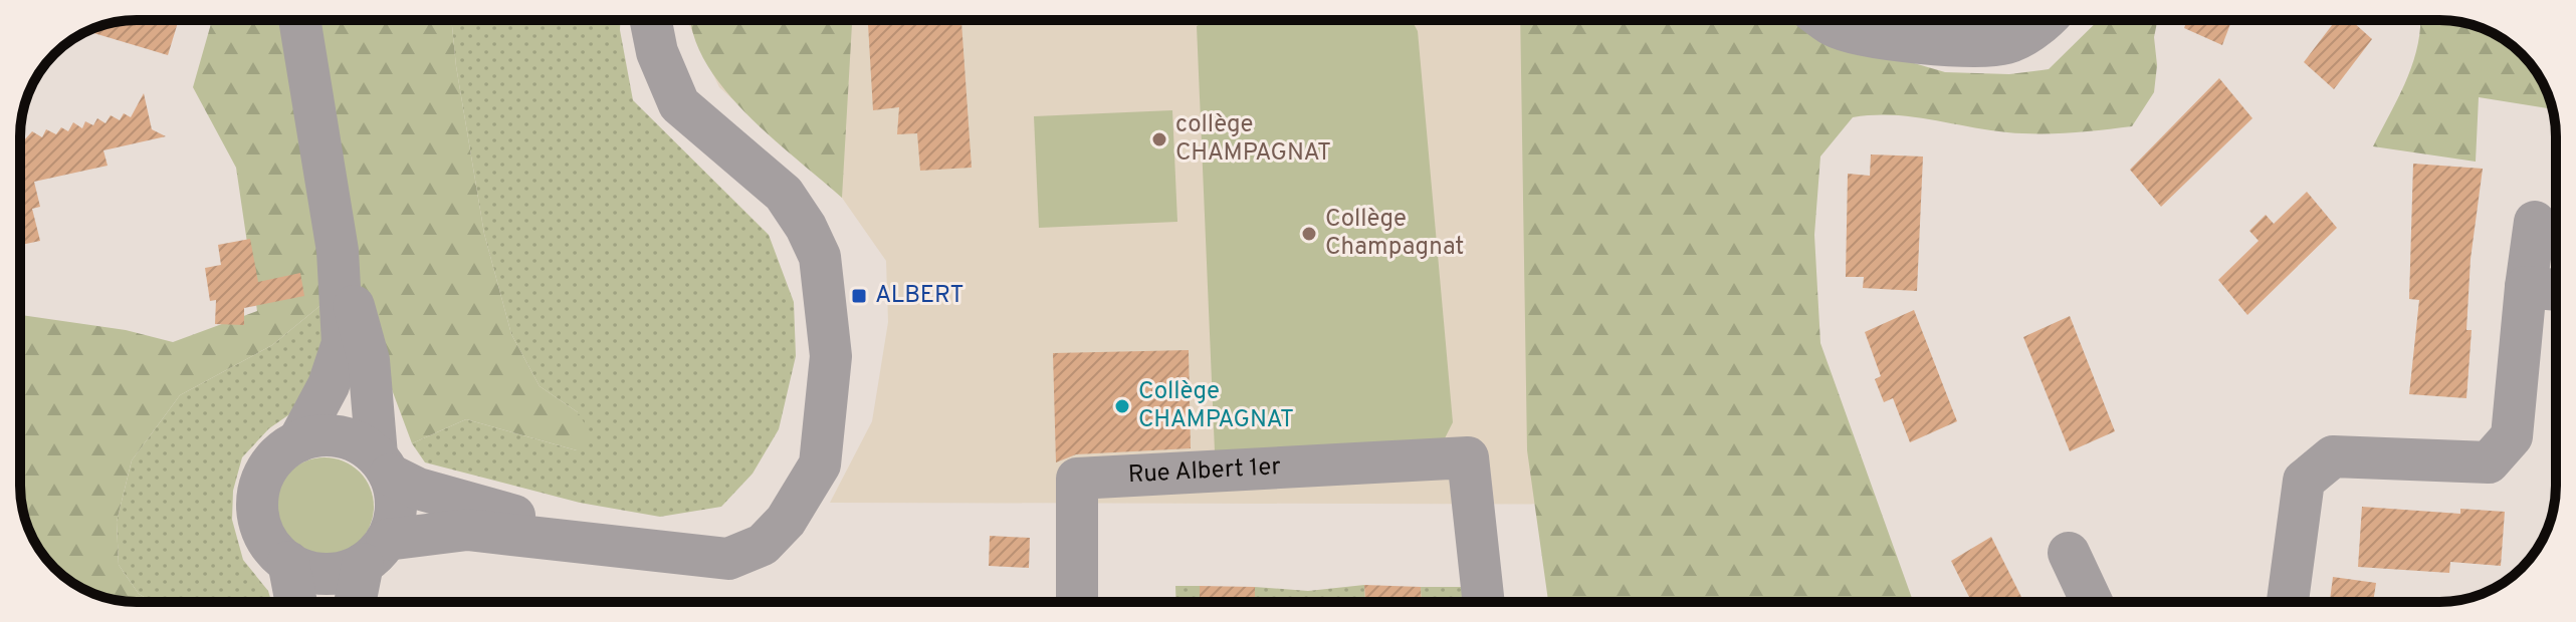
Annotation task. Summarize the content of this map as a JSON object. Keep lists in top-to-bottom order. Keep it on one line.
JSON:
{"streets":{"street":["Rue Albert 1er"]},"places":{"other":["collège CHAMPAGNAT","Collège Champagnat","Collège CHAMPAGNAT"],"transit":["ALBERT"]}}
